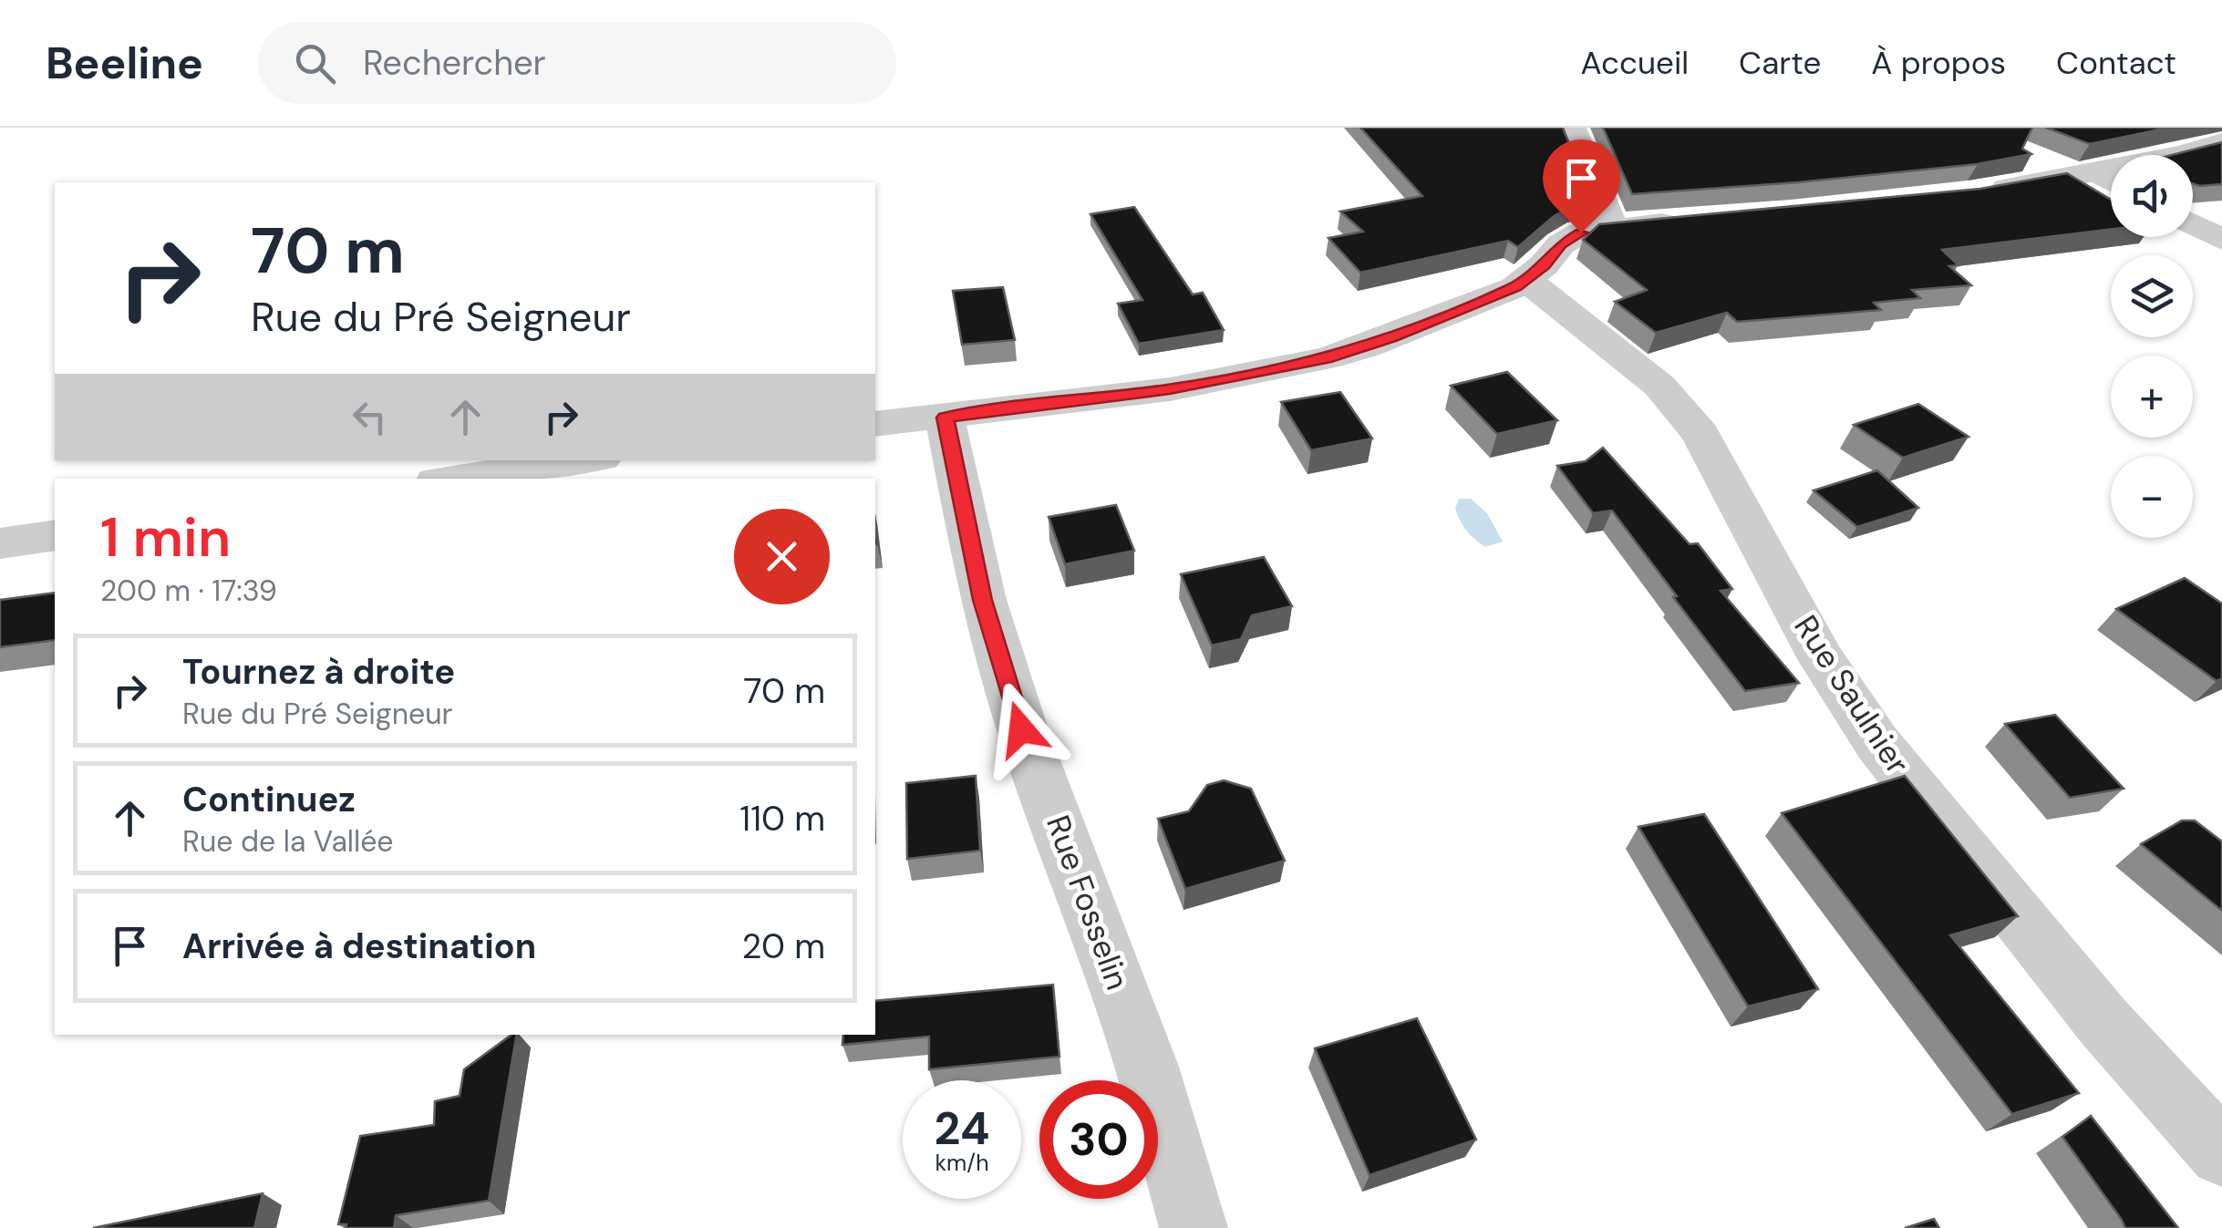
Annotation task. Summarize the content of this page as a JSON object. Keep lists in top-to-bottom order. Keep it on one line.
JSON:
{"streets":{"street":["Rue Saulnier","Rue Fosselin"]},"page":{"header":"Beeline","search":"Rechercher","nav":["Accueil","Carte","À propos","Contact"],"map_buttons":["+","−"],"turn":["70 m","Rue du Pré Seigneur"],"heading":["1 min","200 m · 17:39"],"list":[{"name":"Tournez à droite","note":"Rue du Pré Seigneur","value":"70 m"},{"name":"Continuez","note":"Rue de la Vallée","value":"110 m"},{"name":"Arrivée à destination","value":"20 m"}],"speed":"24 km/h","limit":"30"}}
